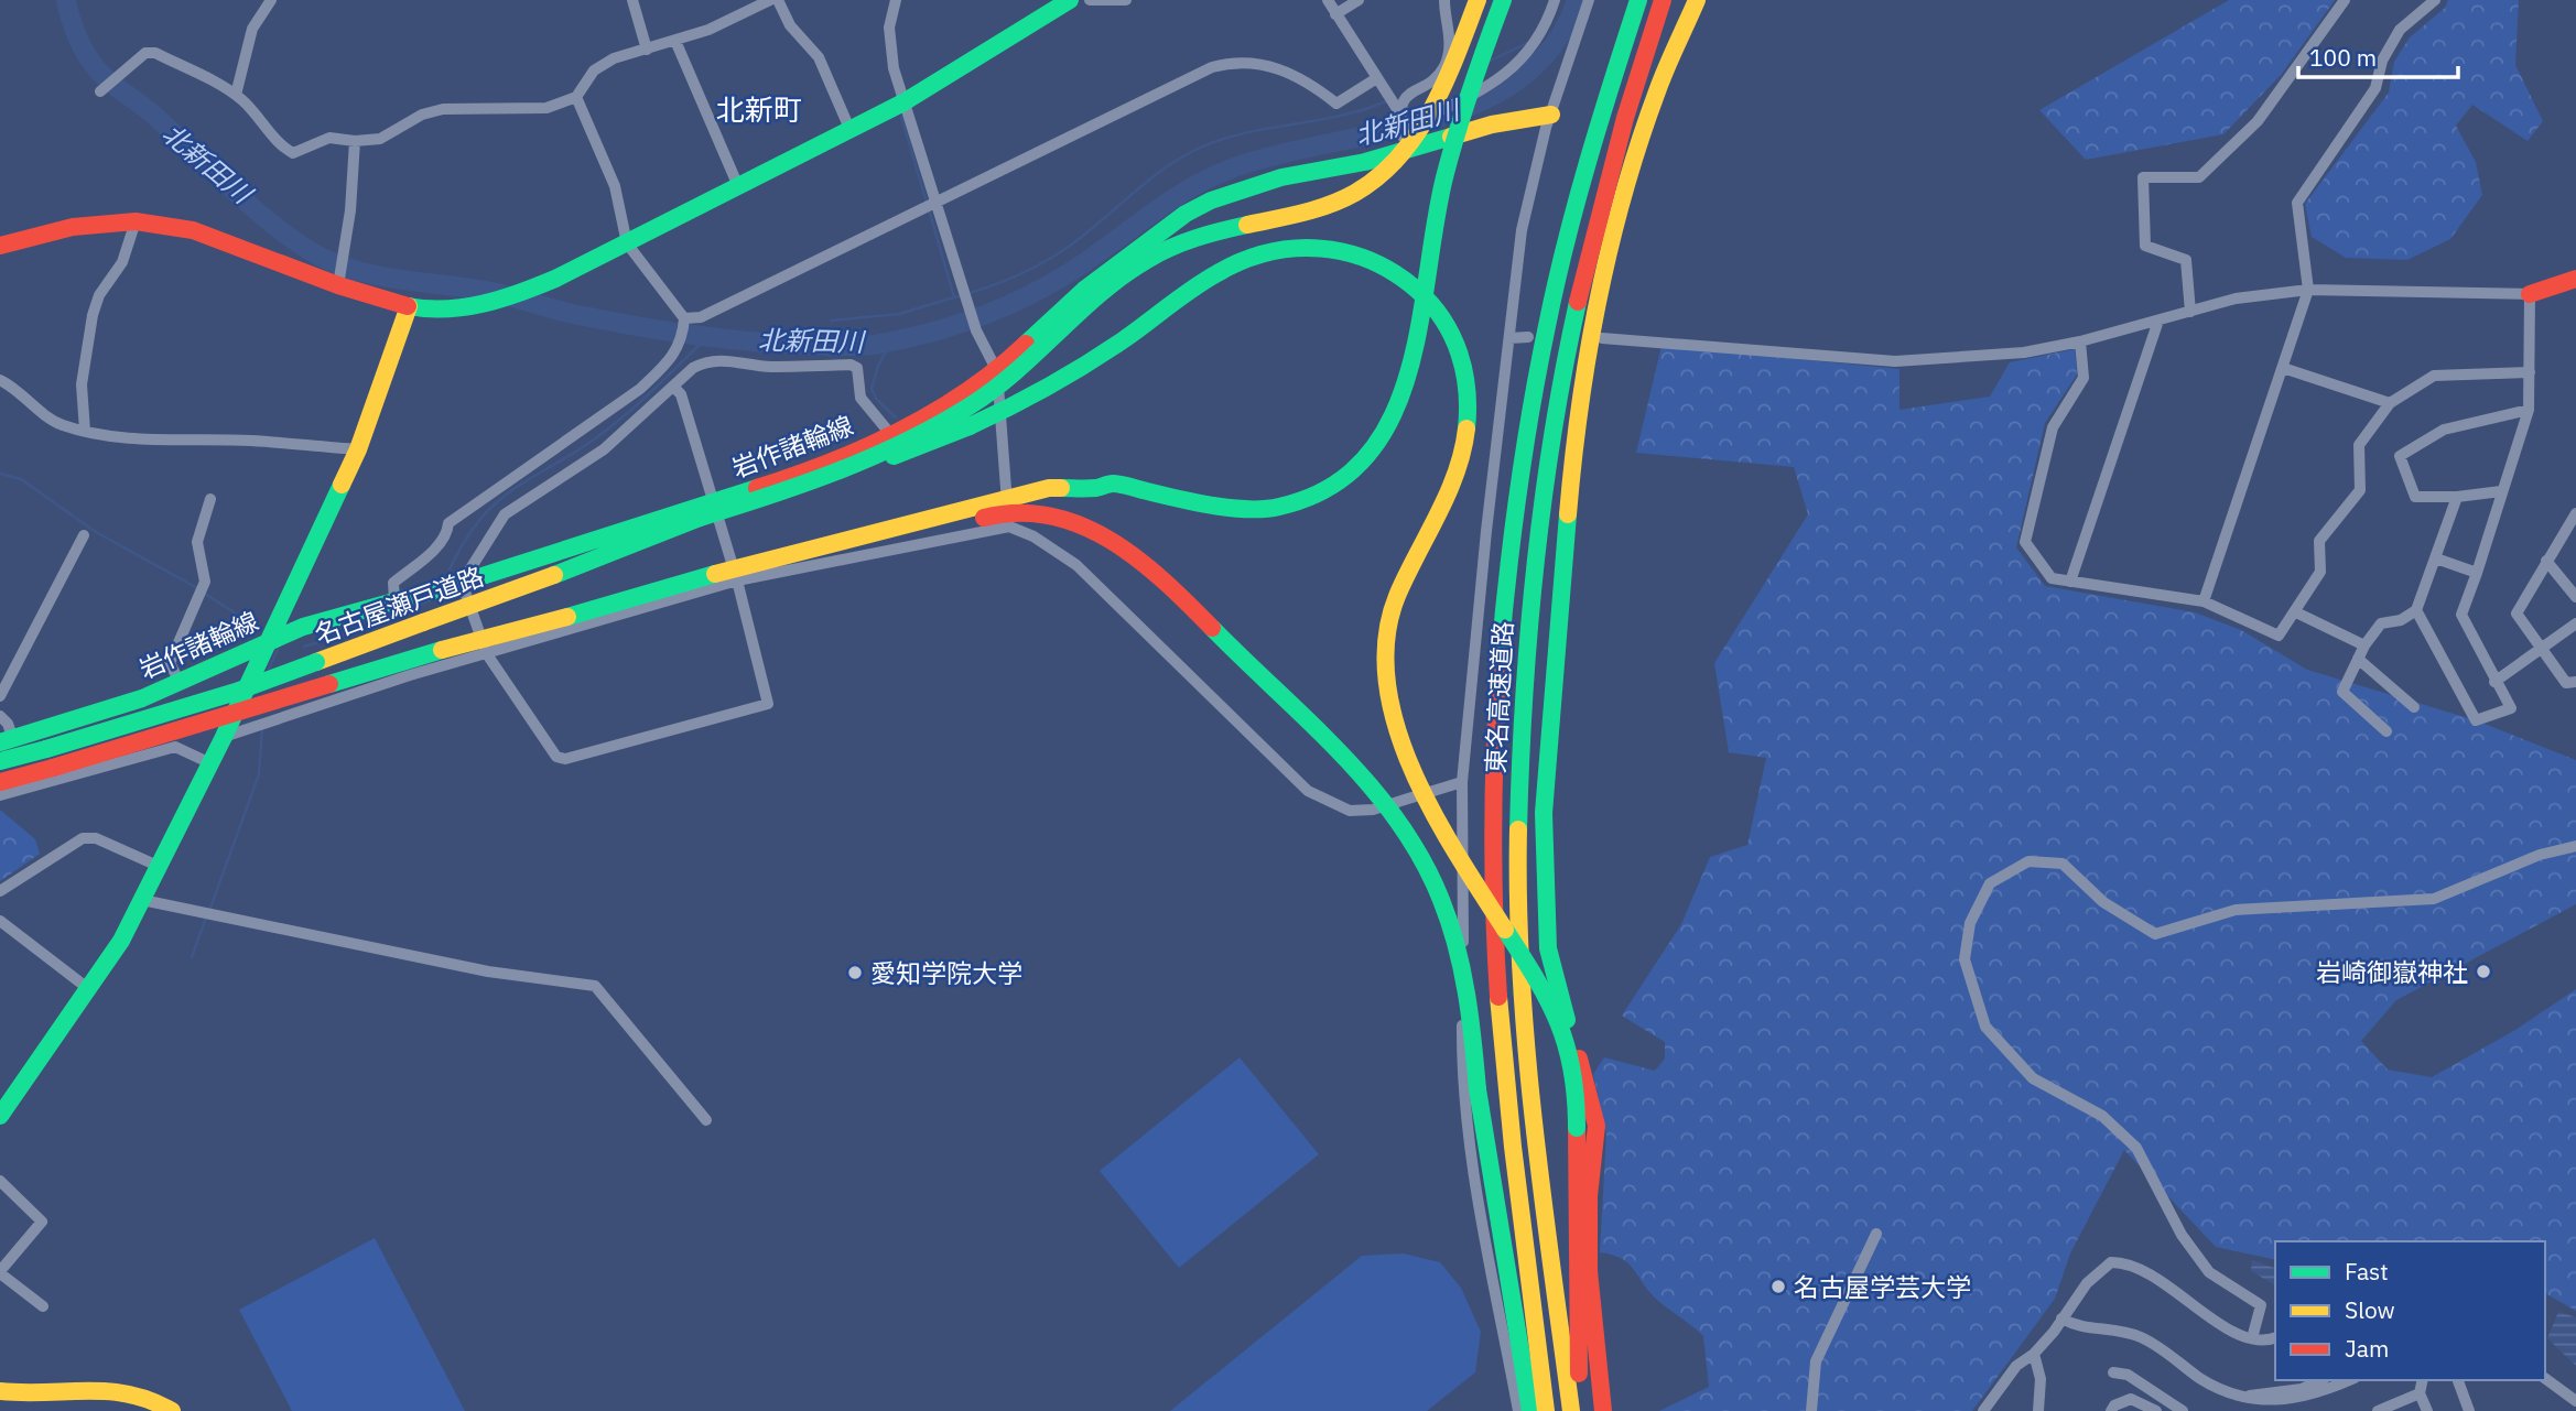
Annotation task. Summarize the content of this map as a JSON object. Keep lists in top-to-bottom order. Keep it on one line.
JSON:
{"streets":{"main road":["岩作諸輪線","名古屋瀬戸道路","東名高速道路"]},"districts":["北新町"],"water":["北新田川"],"places":["岩崎御嶽神社","愛知学院大学","名古屋学芸大学"],"legend":["Fast","Slow","Jam"],"scale_bar":"100 m"}
